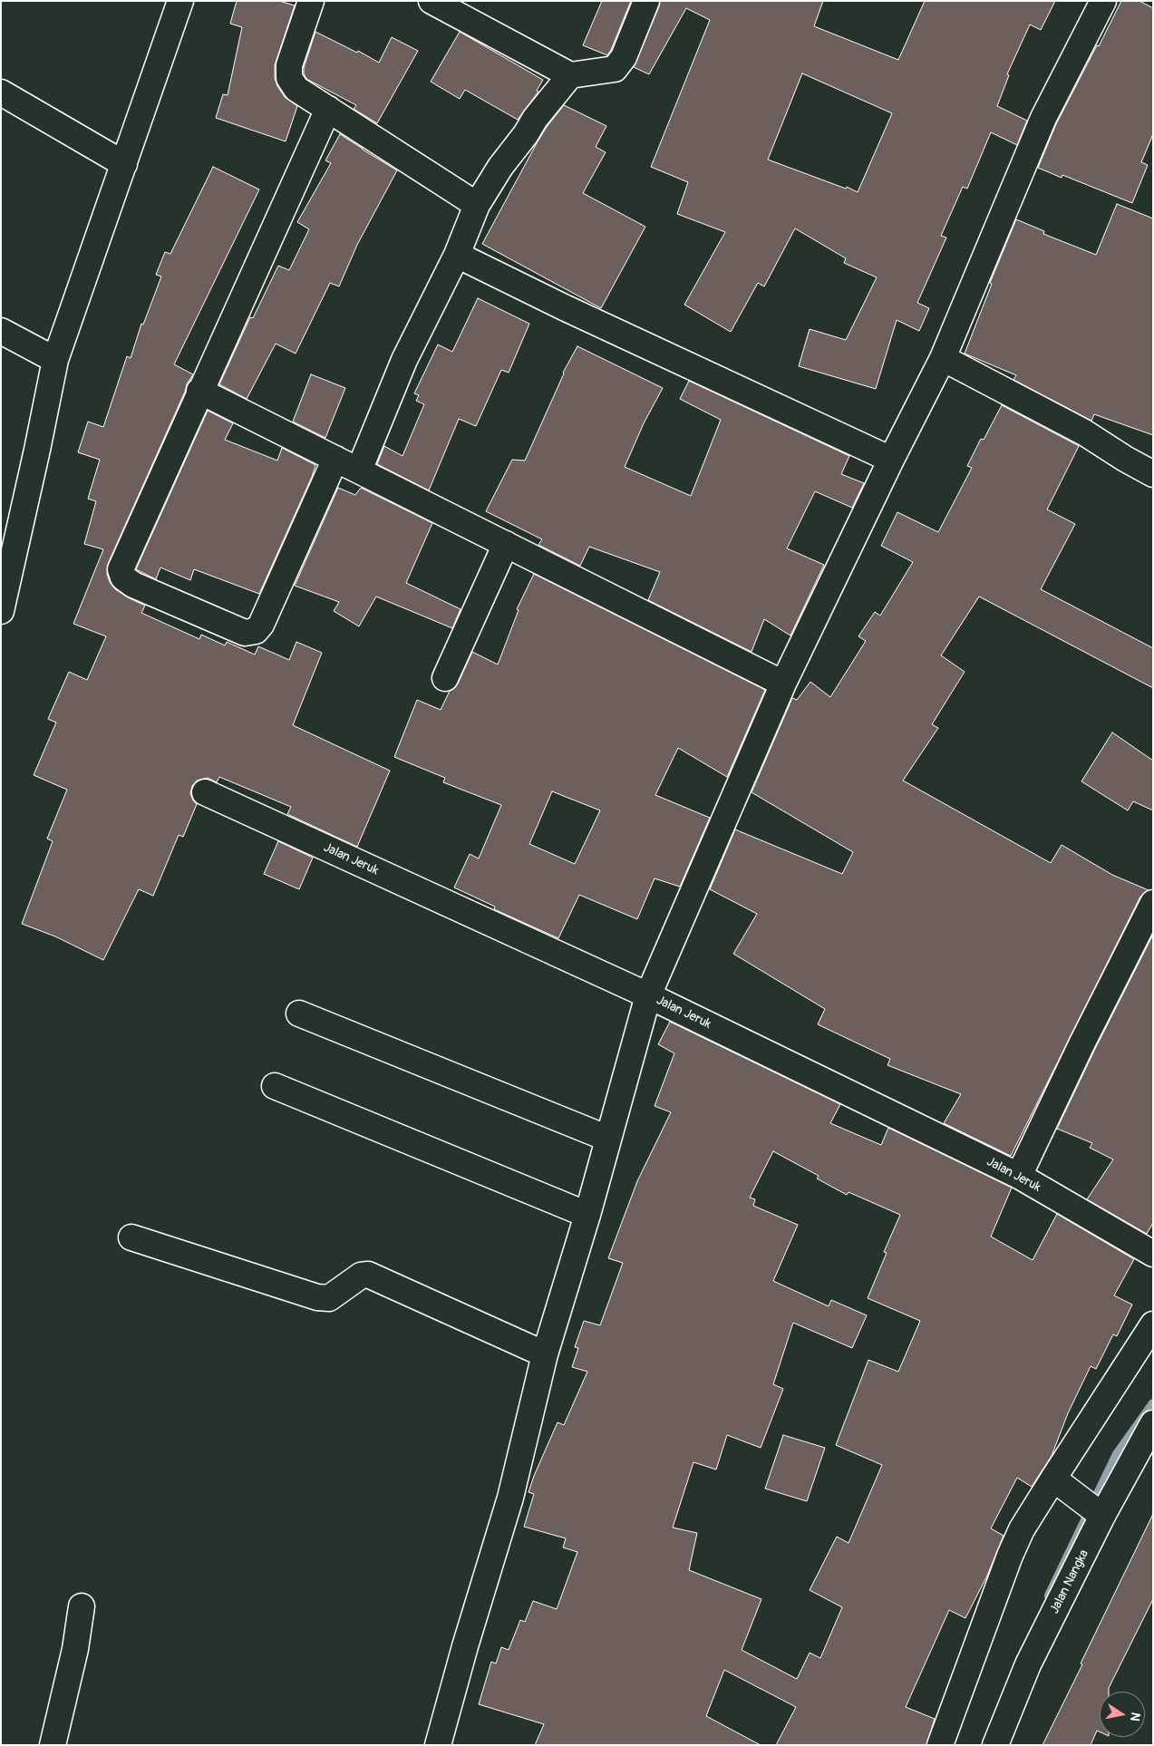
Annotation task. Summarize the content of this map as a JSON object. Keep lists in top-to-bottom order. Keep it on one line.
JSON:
{"streets":{"street":["Jalan Jeruk","Jalan Nangka"]},"north":"right"}
